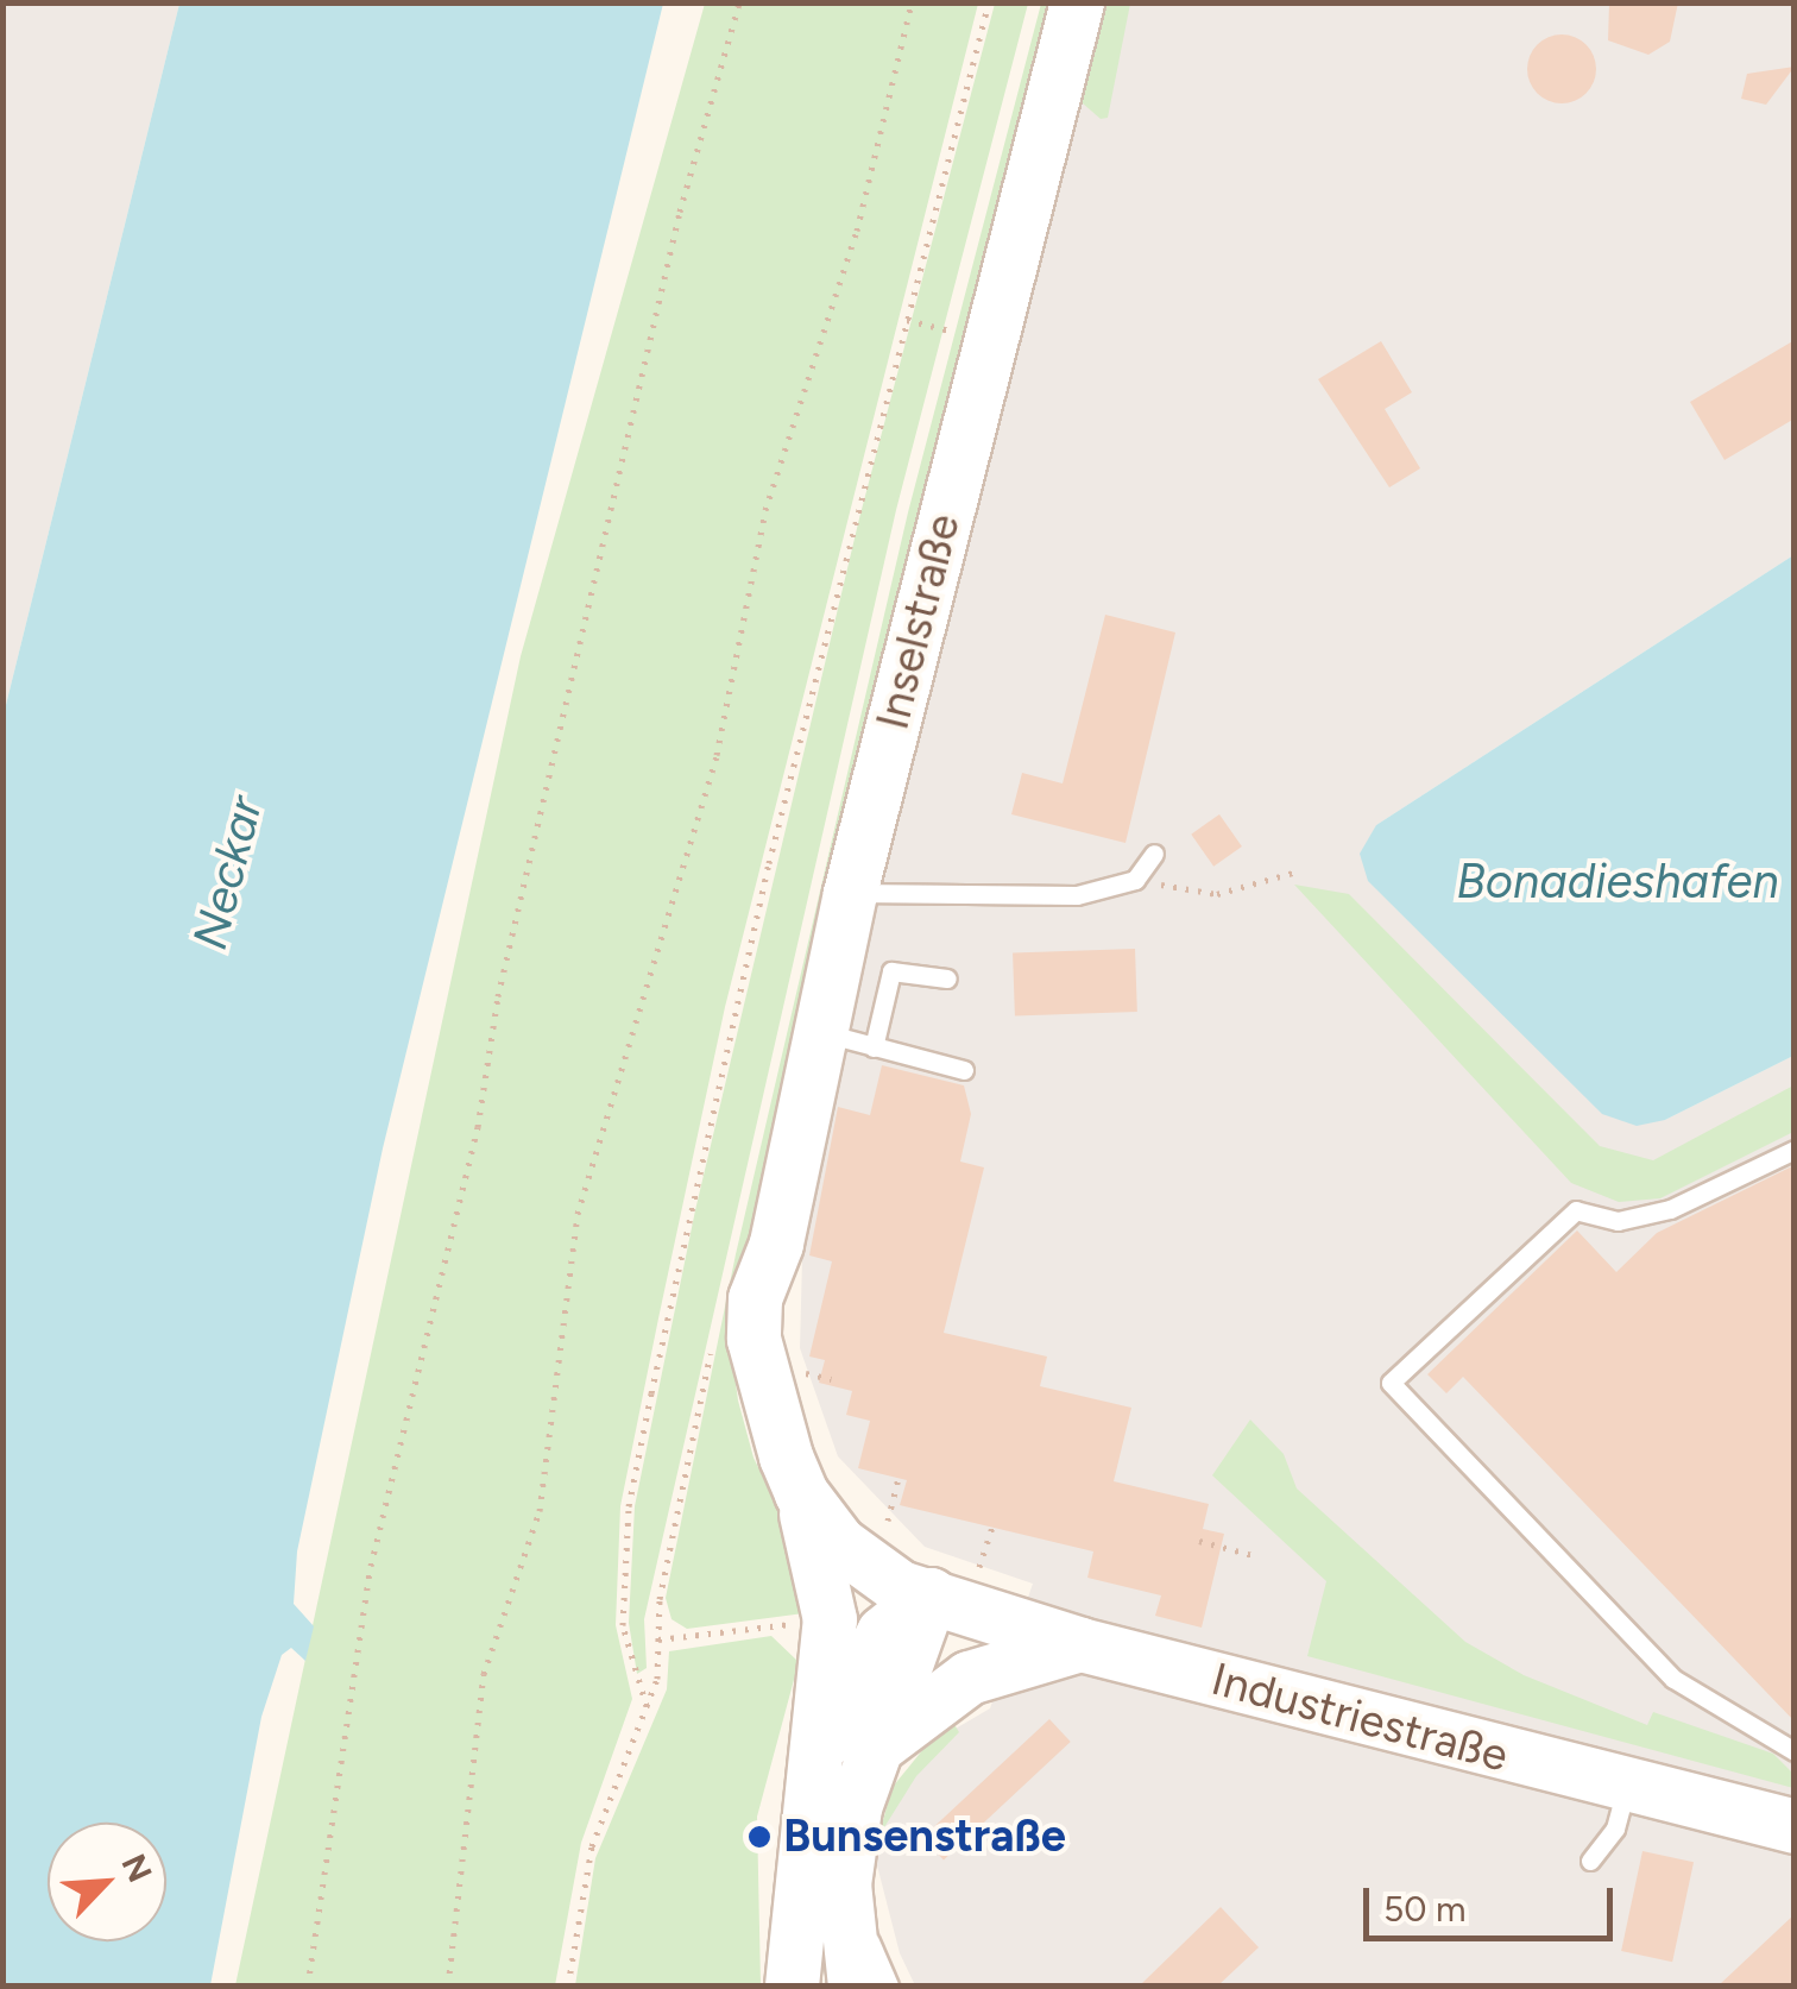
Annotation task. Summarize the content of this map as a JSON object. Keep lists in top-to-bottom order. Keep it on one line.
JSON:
{"streets":{"street":["Inselstraße","Industriestraße"]},"crossings":[["Inselstraße","Industriestraße"]],"water":["Neckar","Bonadieshafen"],"places":["Bunsenstraße"],"scale_bar":"50 m","north":"top right"}
